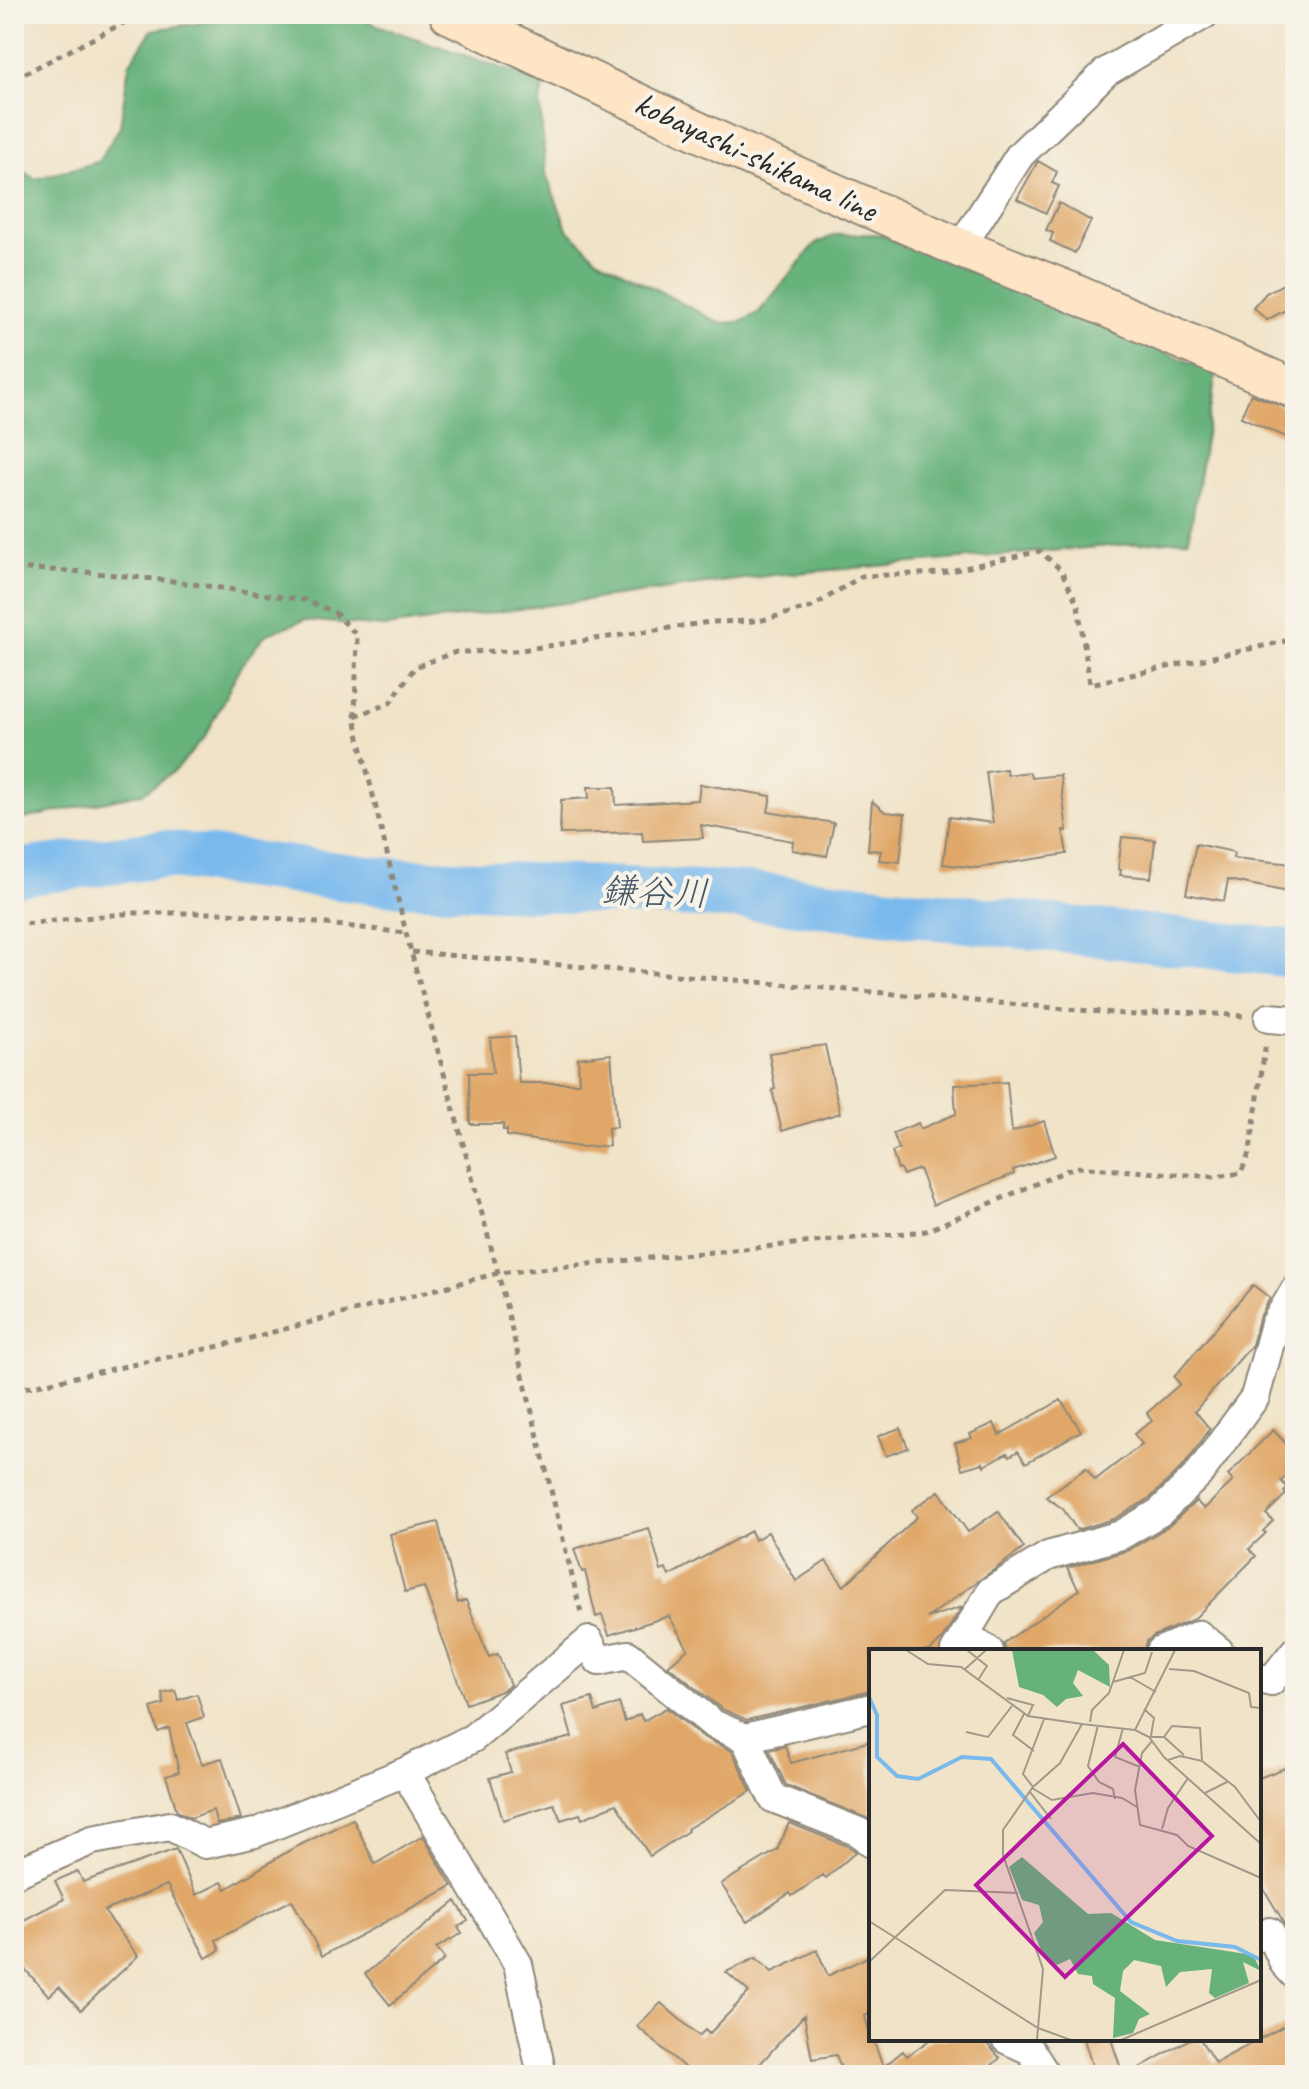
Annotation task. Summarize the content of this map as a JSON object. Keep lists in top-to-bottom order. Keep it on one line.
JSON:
{"streets":{"main road":["kobayashi-shikama line"]},"water":["鎌谷川"]}
